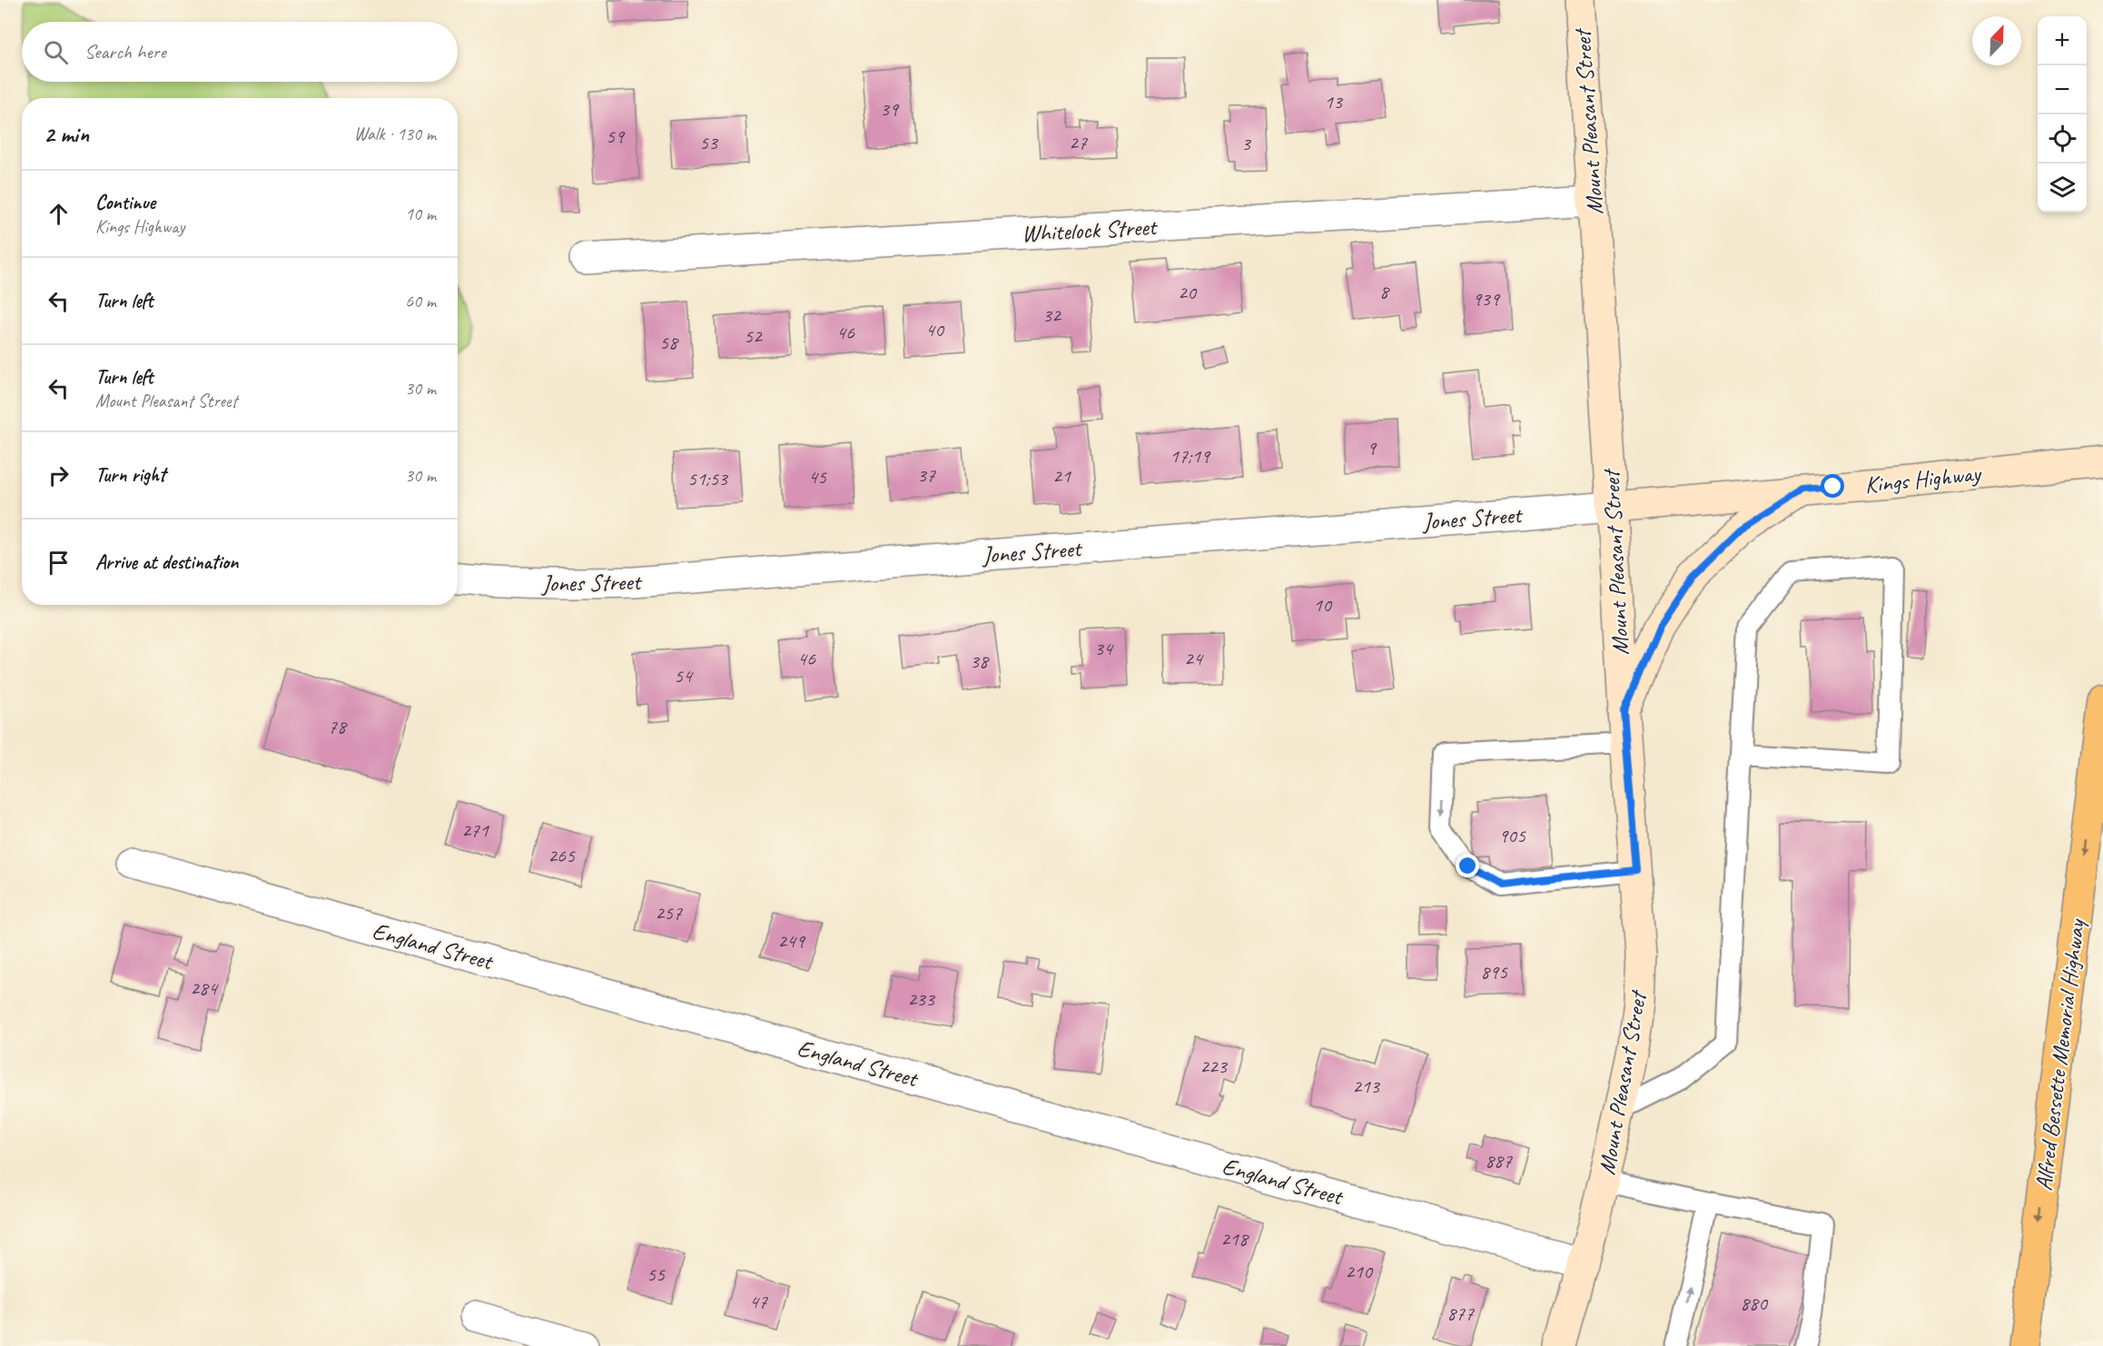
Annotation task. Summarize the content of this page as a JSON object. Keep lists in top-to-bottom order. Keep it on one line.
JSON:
{"streets":{"highway":["Alfred Bessette Memorial Highway"],"main road":["Mount Pleasant Street","Kings Highway"],"street":["Whitelock Street","Jones Street","England Street"]},"crossings":[["Mount Pleasant Street","Whitelock Street"],["Mount Pleasant Street","Kings Highway"],["Mount Pleasant Street","Jones Street"],["Mount Pleasant Street","England Street"],["Kings Highway","Jones Street"]],"one_way":["Alfred Bessette Memorial Highway"],"house_numbers":["13","39","59","53","27","3","8","20","939","32","40","46","52","58","9","17;19","37","21","45","51;53","10","34","46","24","38","54","78","271","905","265","257","249","895","284","233","223","213","887","218","210","55","47","880","877"],"north":"top right","page":{"map_buttons":["+","−"],"search":"Search here","heading":["2 min","Walk · 130 m"],"list":[["Continue","Kings Highway","10 m"],["Turn left","60 m"],["Turn left","Mount Pleasant Street","30 m"],["Turn right","30 m"],"Arrive at destination"]}}
